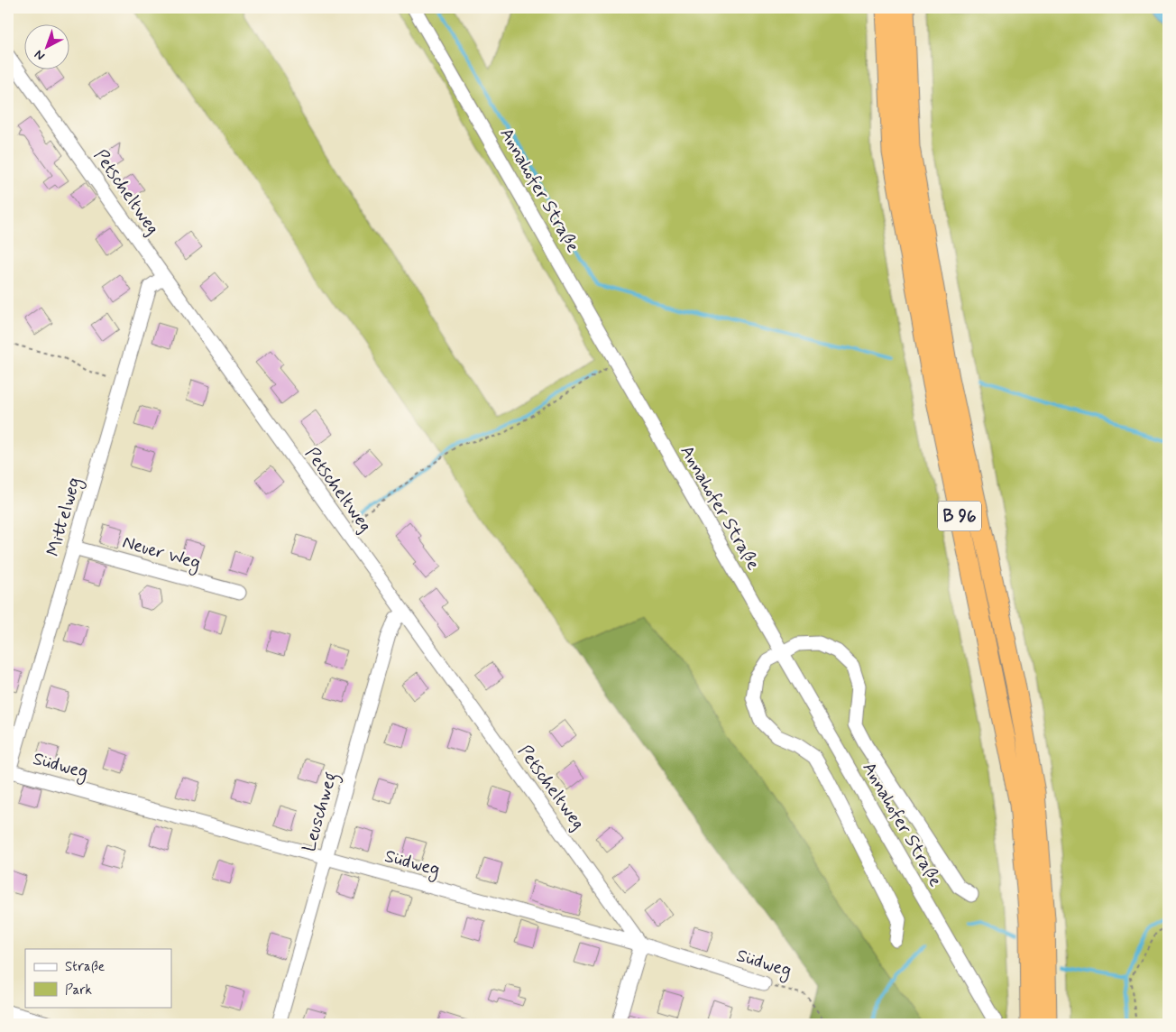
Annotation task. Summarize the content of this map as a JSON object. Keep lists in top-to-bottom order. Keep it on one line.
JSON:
{"streets":{"highway":["B 96"],"street":["Annahofer Straße","Petscheltweg","Mittelweg","Neuer Weg","Südweg","Leuschweg"]},"crossings":[["Petscheltweg","Mittelweg"],["Petscheltweg","Südweg"],["Petscheltweg","Leuschweg"],["Mittelweg","Neuer Weg"],["Mittelweg","Südweg"],["Südweg","Leuschweg"]],"legend":["Straße","Park"],"north":"bottom left"}
